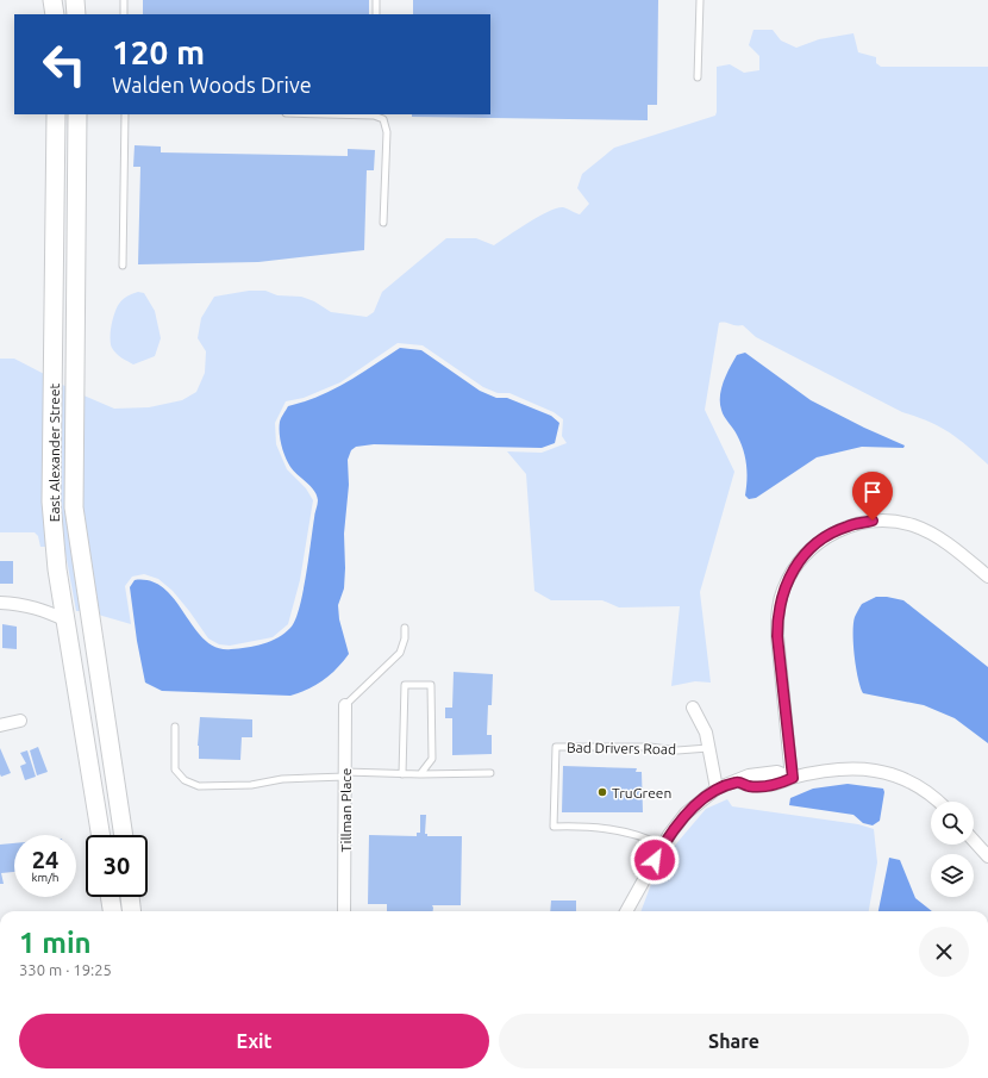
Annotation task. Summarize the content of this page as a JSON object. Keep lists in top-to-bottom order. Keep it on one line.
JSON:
{"streets":{"main road":["East Alexander Street"],"street":["Tillman Place"],"lane":["Bad Drivers Road"]},"places":["TruGreen"],"page":{"turn":["120 m","Walden Woods Drive"],"speed":"24 km/h","limit":"30","heading":["1 min","330 m · 19:25"],"buttons":["Exit","Share"]}}
